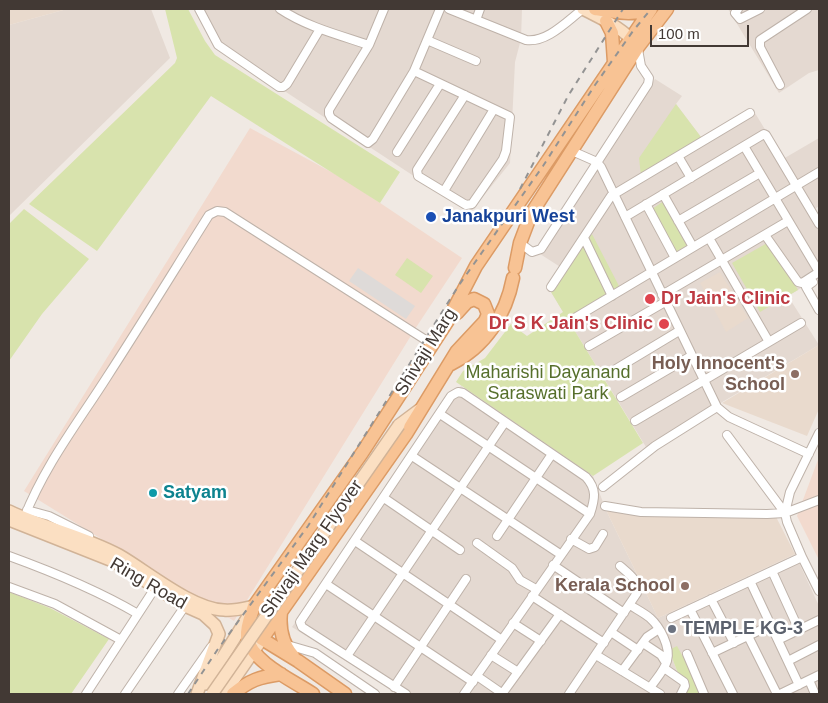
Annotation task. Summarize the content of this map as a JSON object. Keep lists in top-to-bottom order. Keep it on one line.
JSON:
{"streets":{"main road":["Shivaji Marg"],"street":["Shivaji Marg Flyover","Ring Road"]},"crossings":[["Shivaji Marg","Shivaji Marg Flyover"],["Shivaji Marg","Ring Road"]],"parks":["Maharishi Dayanand Saraswati Park"],"places":["Janakpuri West","Dr Jain's Clinic","Dr S K Jain's Clinic","Holy Innocent's School","Satyam","Kerala School","TEMPLE KG-3"],"scale_bar":"100 m"}
